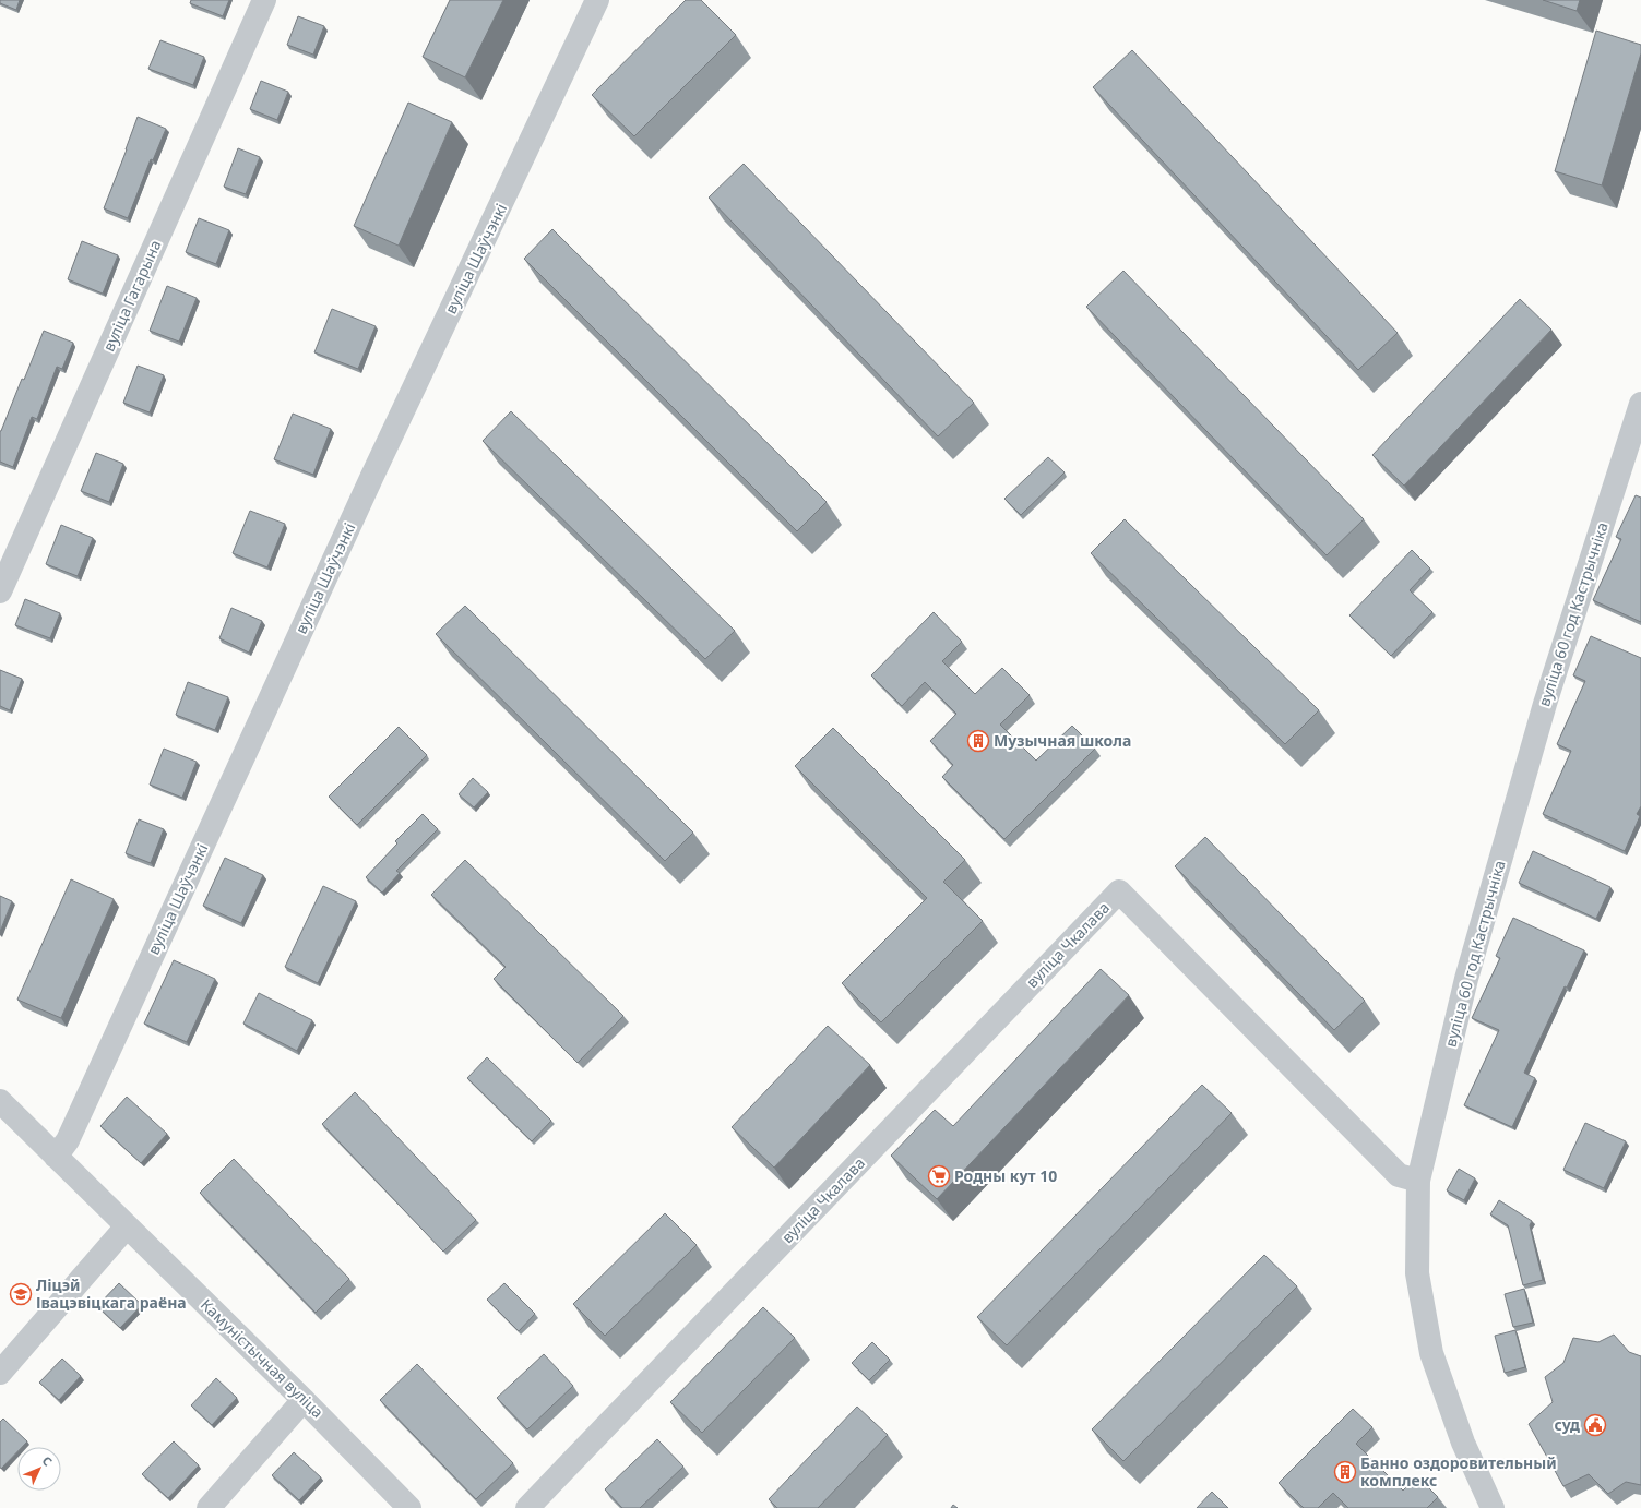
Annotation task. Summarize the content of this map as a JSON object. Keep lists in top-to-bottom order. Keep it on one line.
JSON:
{"streets":{"street":["вуліца Шаўчэнкі","вуліца Гагарына","вуліца 60 год Кастрычніка","вуліца Чкалава","Камуністычная вуліца"]},"crossings":[["вуліца Шаўчэнкі","Камуністычная вуліца"],["вуліца 60 год Кастрычніка","вуліца Чкалава"]],"places":{"building":["Музычная школа","Банно оздоровительный комплекс"],"supermarket":["Родны кут 10"],"school or university":["Ліцэй Івацэвіцкага раёна"],"public building":["суд"]},"north":"top right"}
